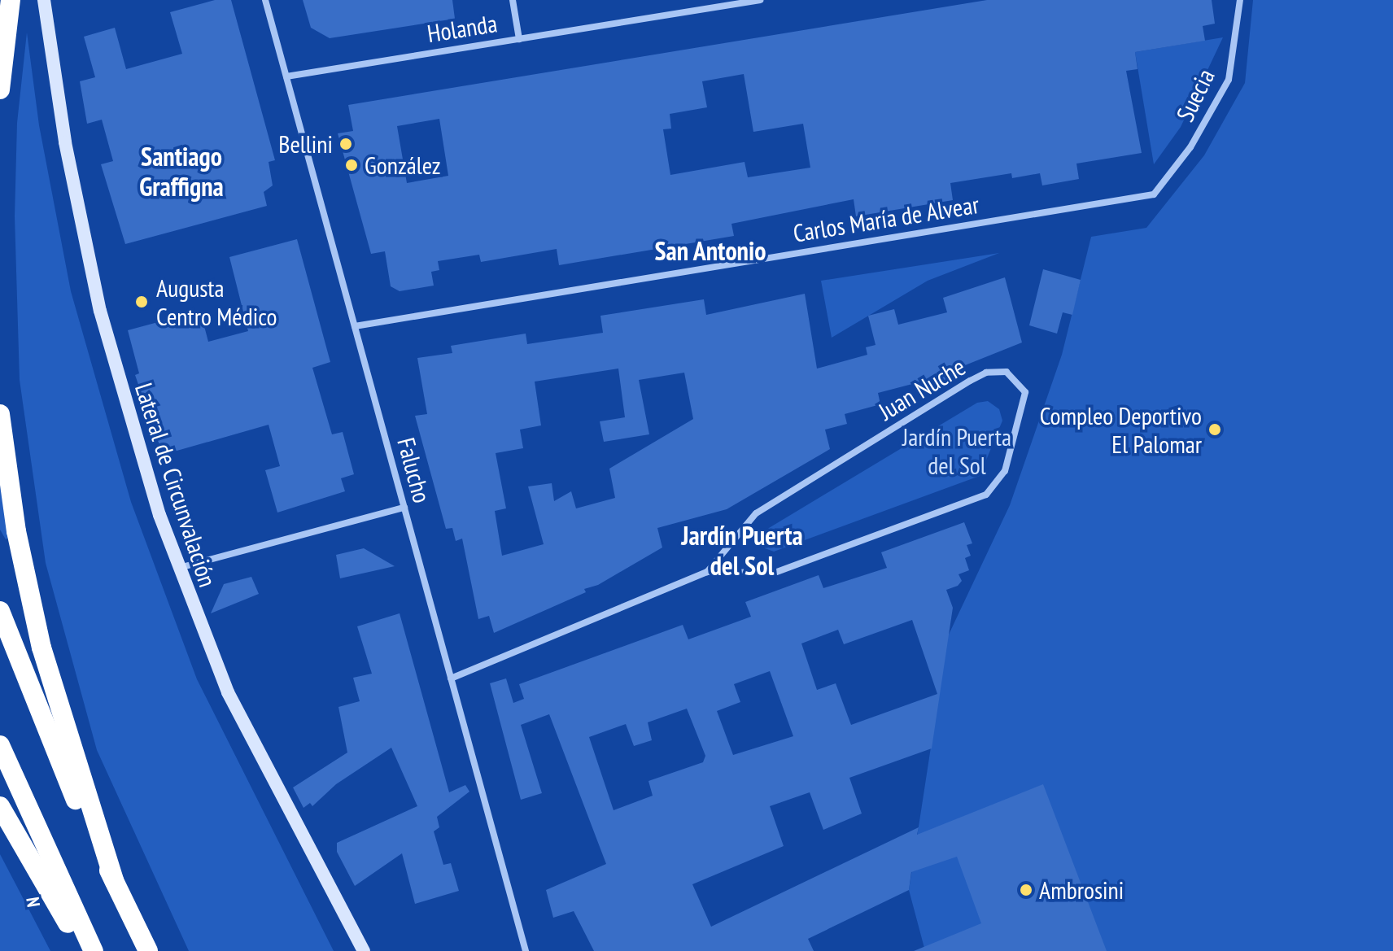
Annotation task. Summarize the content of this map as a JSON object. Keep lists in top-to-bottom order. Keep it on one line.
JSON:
{"streets":{"street":["Holanda","Suecia","Carlos María de Alvear","Juan Nuche","Falucho","Lateral de Circunvalación"]},"crossings":[["Holanda","Falucho"],["Suecia","Carlos María de Alvear"],["Carlos María de Alvear","Falucho"],["Juan Nuche","Falucho"]],"districts":["Santiago Graffigna","San Antonio","Jardín Puerta del Sol"],"parks":["Jardín Puerta del Sol"],"places":["Bellini","González","Augusta Centro Médico","Compleo Deportivo El Palomar","Ambrosini"],"north":"left"}
